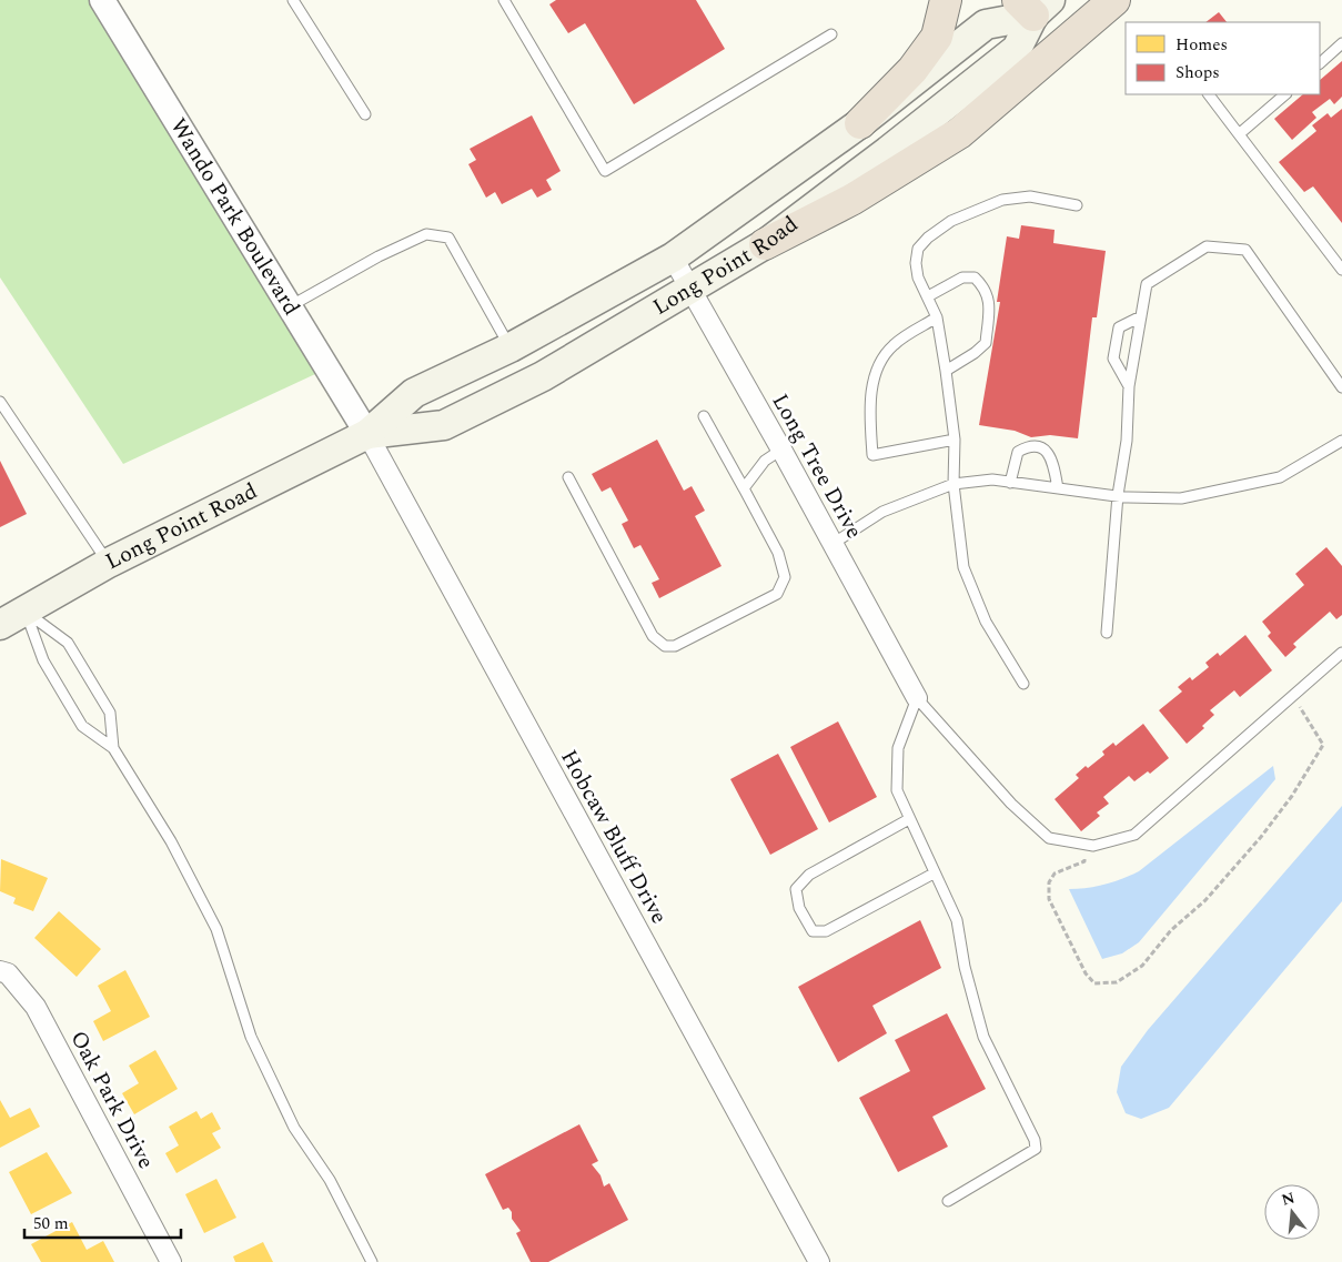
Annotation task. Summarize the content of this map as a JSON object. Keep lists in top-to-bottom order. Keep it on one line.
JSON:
{"streets":{"main road":["Long Point Road"],"street":["Wando Park Boulevard","Long Tree Drive","Hobcaw Bluff Drive","Oak Park Drive"]},"crossings":[["Wando Park Boulevard","Long Point Road"],["Wando Park Boulevard","Hobcaw Bluff Drive"],["Long Point Road","Long Tree Drive"],["Long Point Road","Hobcaw Bluff Drive"]],"legend":["Homes","Shops"],"scale_bar":"50 m","north":"top"}
